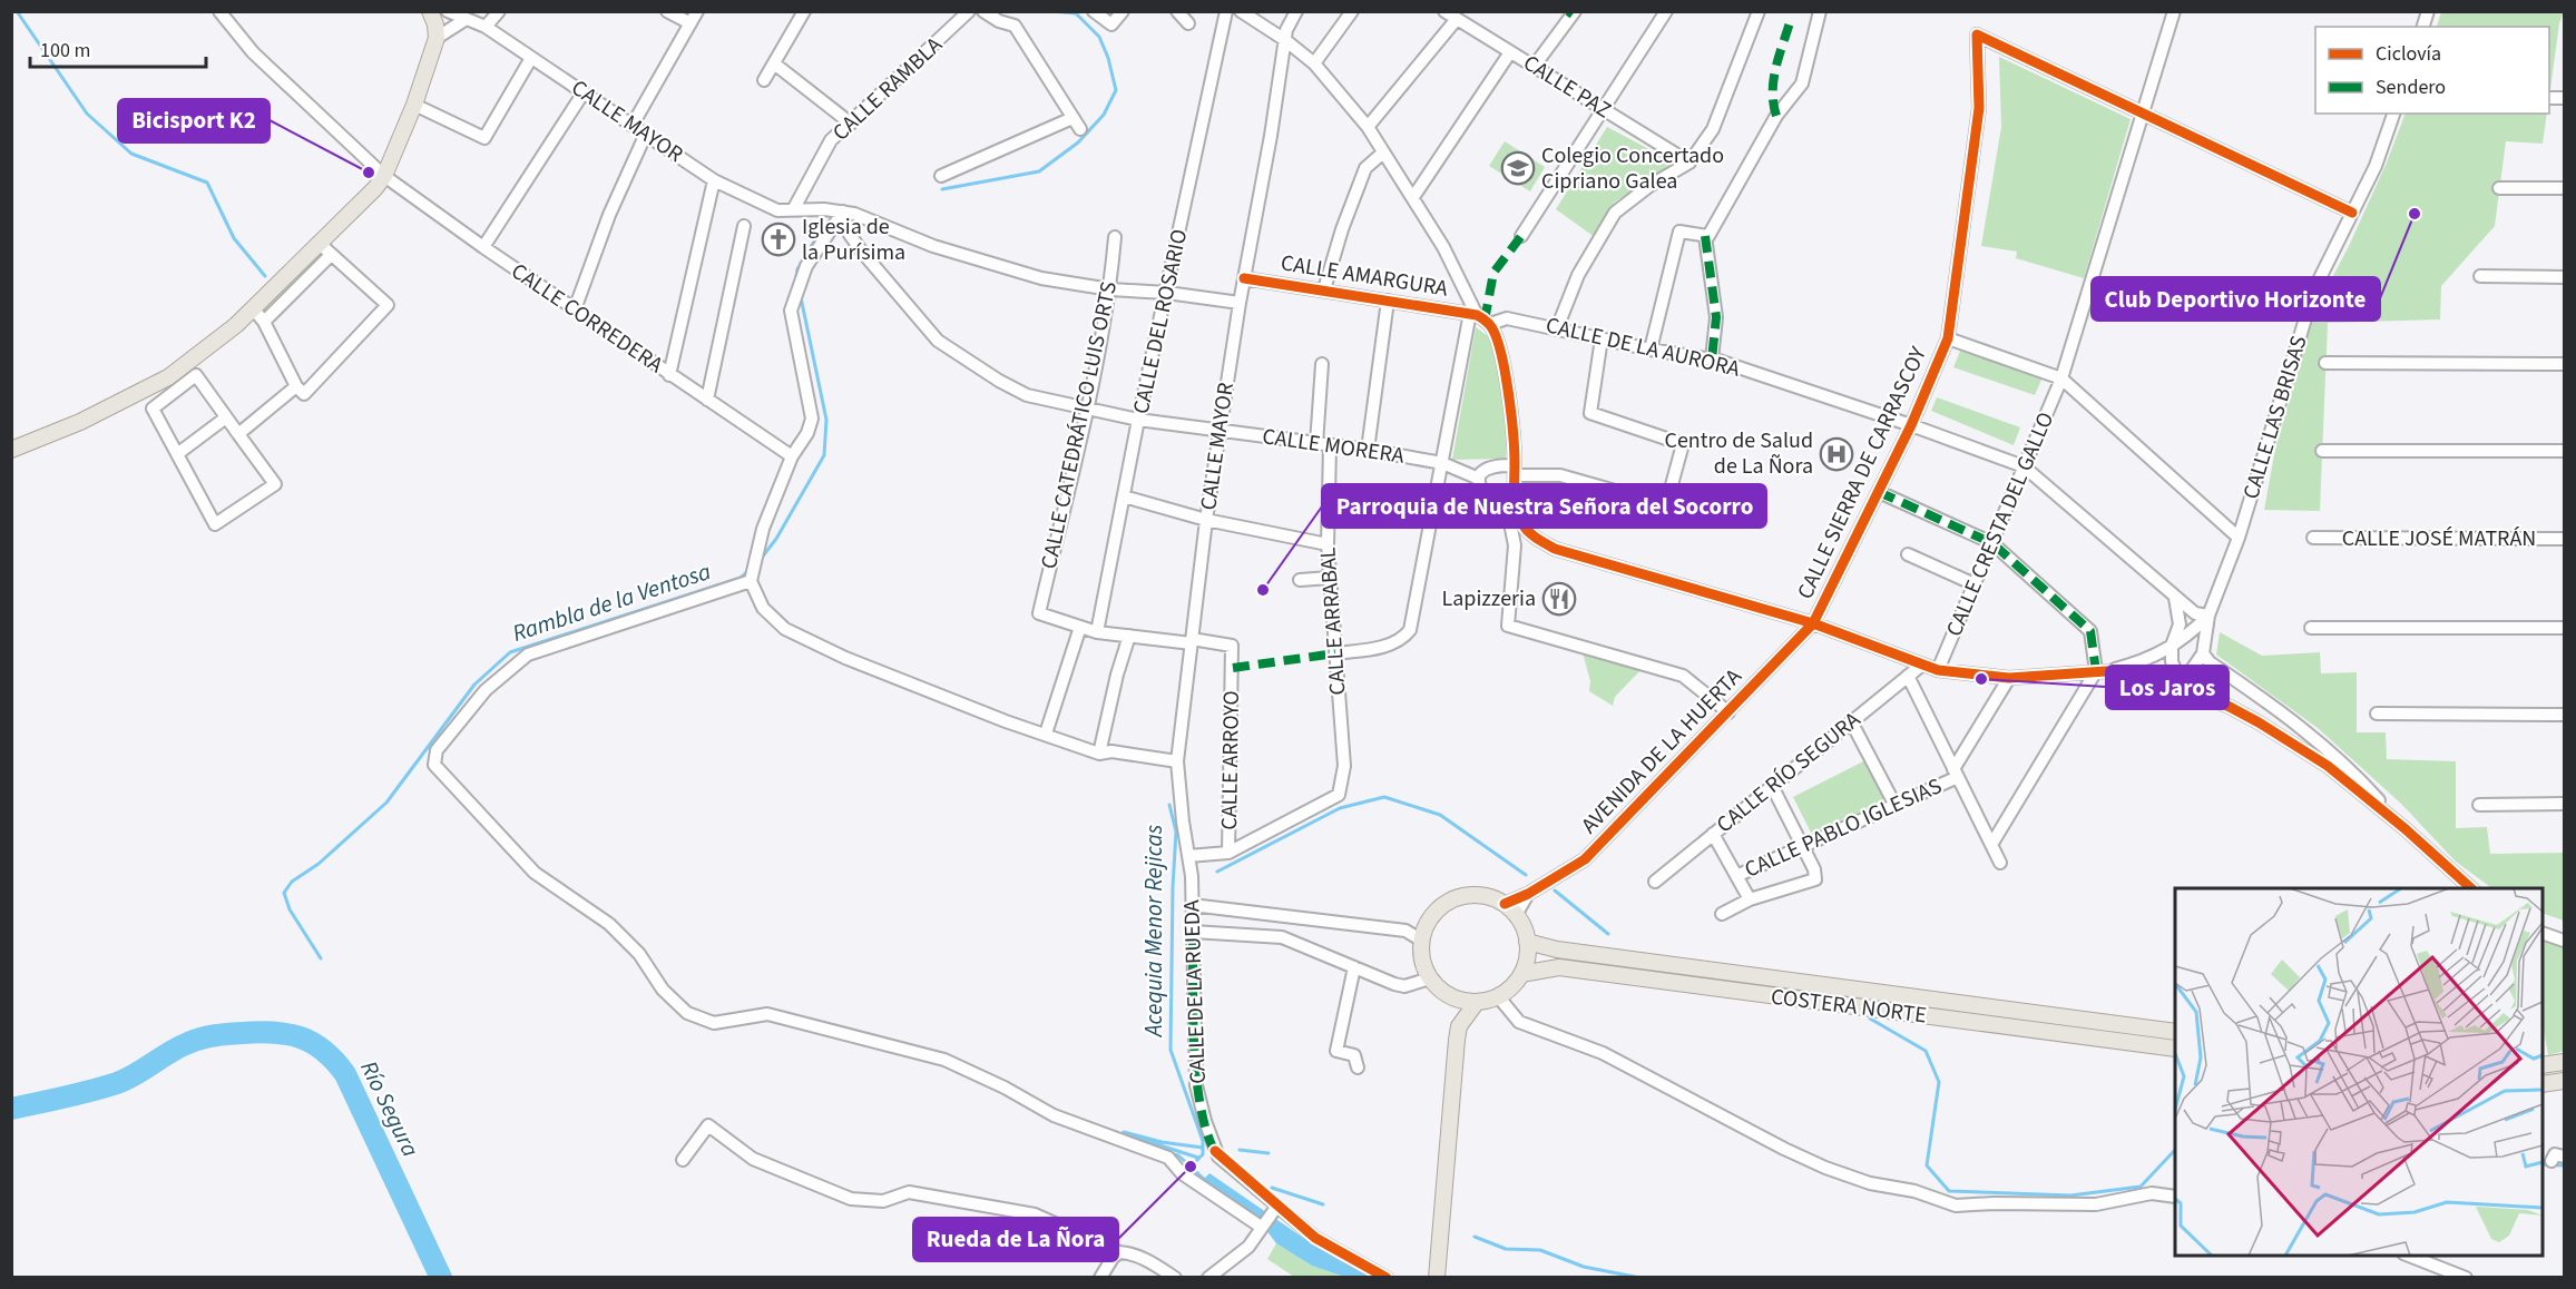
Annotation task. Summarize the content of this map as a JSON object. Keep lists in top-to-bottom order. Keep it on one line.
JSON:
{"streets":{"main road":["COSTERA NORTE"],"street":["CALLE PAZ","CALLE RAMBLA","CALLE MAYOR","CALLE AMARGURA","CALLE CORREDERA","CALLE DEL ROSARIO","CALLE DE LA AURORA","CALLE LAS BRISAS","CALLE CATEDRÁTICO LUIS ORTS","CALLE MORERA","CALLE SIERRA DE CARRASCOY","CALLE CRESTA DEL GALLO","CALLE JOSÉ MATRÁN","CALLE ARRABAL","AVENIDA DE LA HUERTA","CALLE ARROYO","CALLE RÍO SEGURA","CALLE PABLO IGLESIAS","CALLE DE LA RUEDA"]},"crossings":[["CALLE RAMBLA","CALLE MAYOR"],["CALLE MAYOR","CALLE AMARGURA"],["CALLE MAYOR","CALLE DEL ROSARIO"],["CALLE MAYOR","CALLE CATEDRÁTICO LUIS ORTS"],["CALLE MAYOR","CALLE MORERA"],["CALLE MAYOR","CALLE ARROYO"],["CALLE MAYOR","CALLE DE LA RUEDA"],["CALLE DEL ROSARIO","CALLE MORERA"],["CALLE DE LA AURORA","CALLE LAS BRISAS"],["CALLE DE LA AURORA","CALLE SIERRA DE CARRASCOY"],["CALLE DE LA AURORA","CALLE CRESTA DEL GALLO"],["CALLE CATEDRÁTICO LUIS ORTS","CALLE MORERA"],["CALLE MORERA","CALLE ARRABAL"],["CALLE SIERRA DE CARRASCOY","CALLE CRESTA DEL GALLO"],["CALLE SIERRA DE CARRASCOY","AVENIDA DE LA HUERTA"],["CALLE ARRABAL","CALLE ARROYO"],["AVENIDA DE LA HUERTA","COSTERA NORTE"],["CALLE RÍO SEGURA","CALLE PABLO IGLESIAS"]],"water":["Rambla de la Ventosa","Acequia Menor Rejicas","Río Segura"],"places":{"school or university":["Colegio Concertado Cipriano Galea"],"other":["Bicisport K2","Club Deportivo Horizonte","Parroquia de Nuestra Señora del Socorro","Los Jaros","Rueda de La Ñora"],"church":["Iglesia de la Purísima"],"hospital":["Centro de Salud de La Ñora"],"restaurant":["Lapizzeria"]},"legend":["Ciclovía","Sendero"],"scale_bar":"100 m"}
